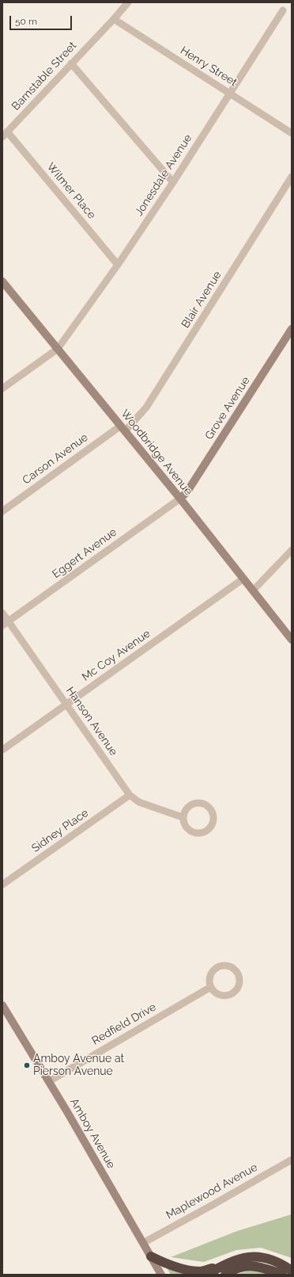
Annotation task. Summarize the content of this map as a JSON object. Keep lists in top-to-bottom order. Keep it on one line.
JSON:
{"streets":{"street":["Henry Street","Barnstable Street","Jonesdale Avenue","Wilmer Place","Blair Avenue","Grove Avenue","Woodbridge Avenue","Carson Avenue","Eggert Avenue","Mc Coy Avenue","Hanson Avenue","Sidney Place","Redfield Drive","Amboy Avenue","Maplewood Avenue"]},"crossings":[["Henry Street","Barnstable Street"],["Henry Street","Jonesdale Avenue"],["Barnstable Street","Wilmer Place"],["Jonesdale Avenue","Wilmer Place"],["Jonesdale Avenue","Woodbridge Avenue"],["Blair Avenue","Woodbridge Avenue"],["Blair Avenue","Carson Avenue"],["Grove Avenue","Woodbridge Avenue"],["Grove Avenue","Eggert Avenue"],["Woodbridge Avenue","Carson Avenue"],["Woodbridge Avenue","Eggert Avenue"],["Woodbridge Avenue","Mc Coy Avenue"],["Eggert Avenue","Hanson Avenue"],["Mc Coy Avenue","Hanson Avenue"],["Hanson Avenue","Sidney Place"],["Redfield Drive","Amboy Avenue"],["Amboy Avenue","Maplewood Avenue"]],"places":["Amboy Avenue at Pierson Avenue"],"scale_bar":"50 m"}
